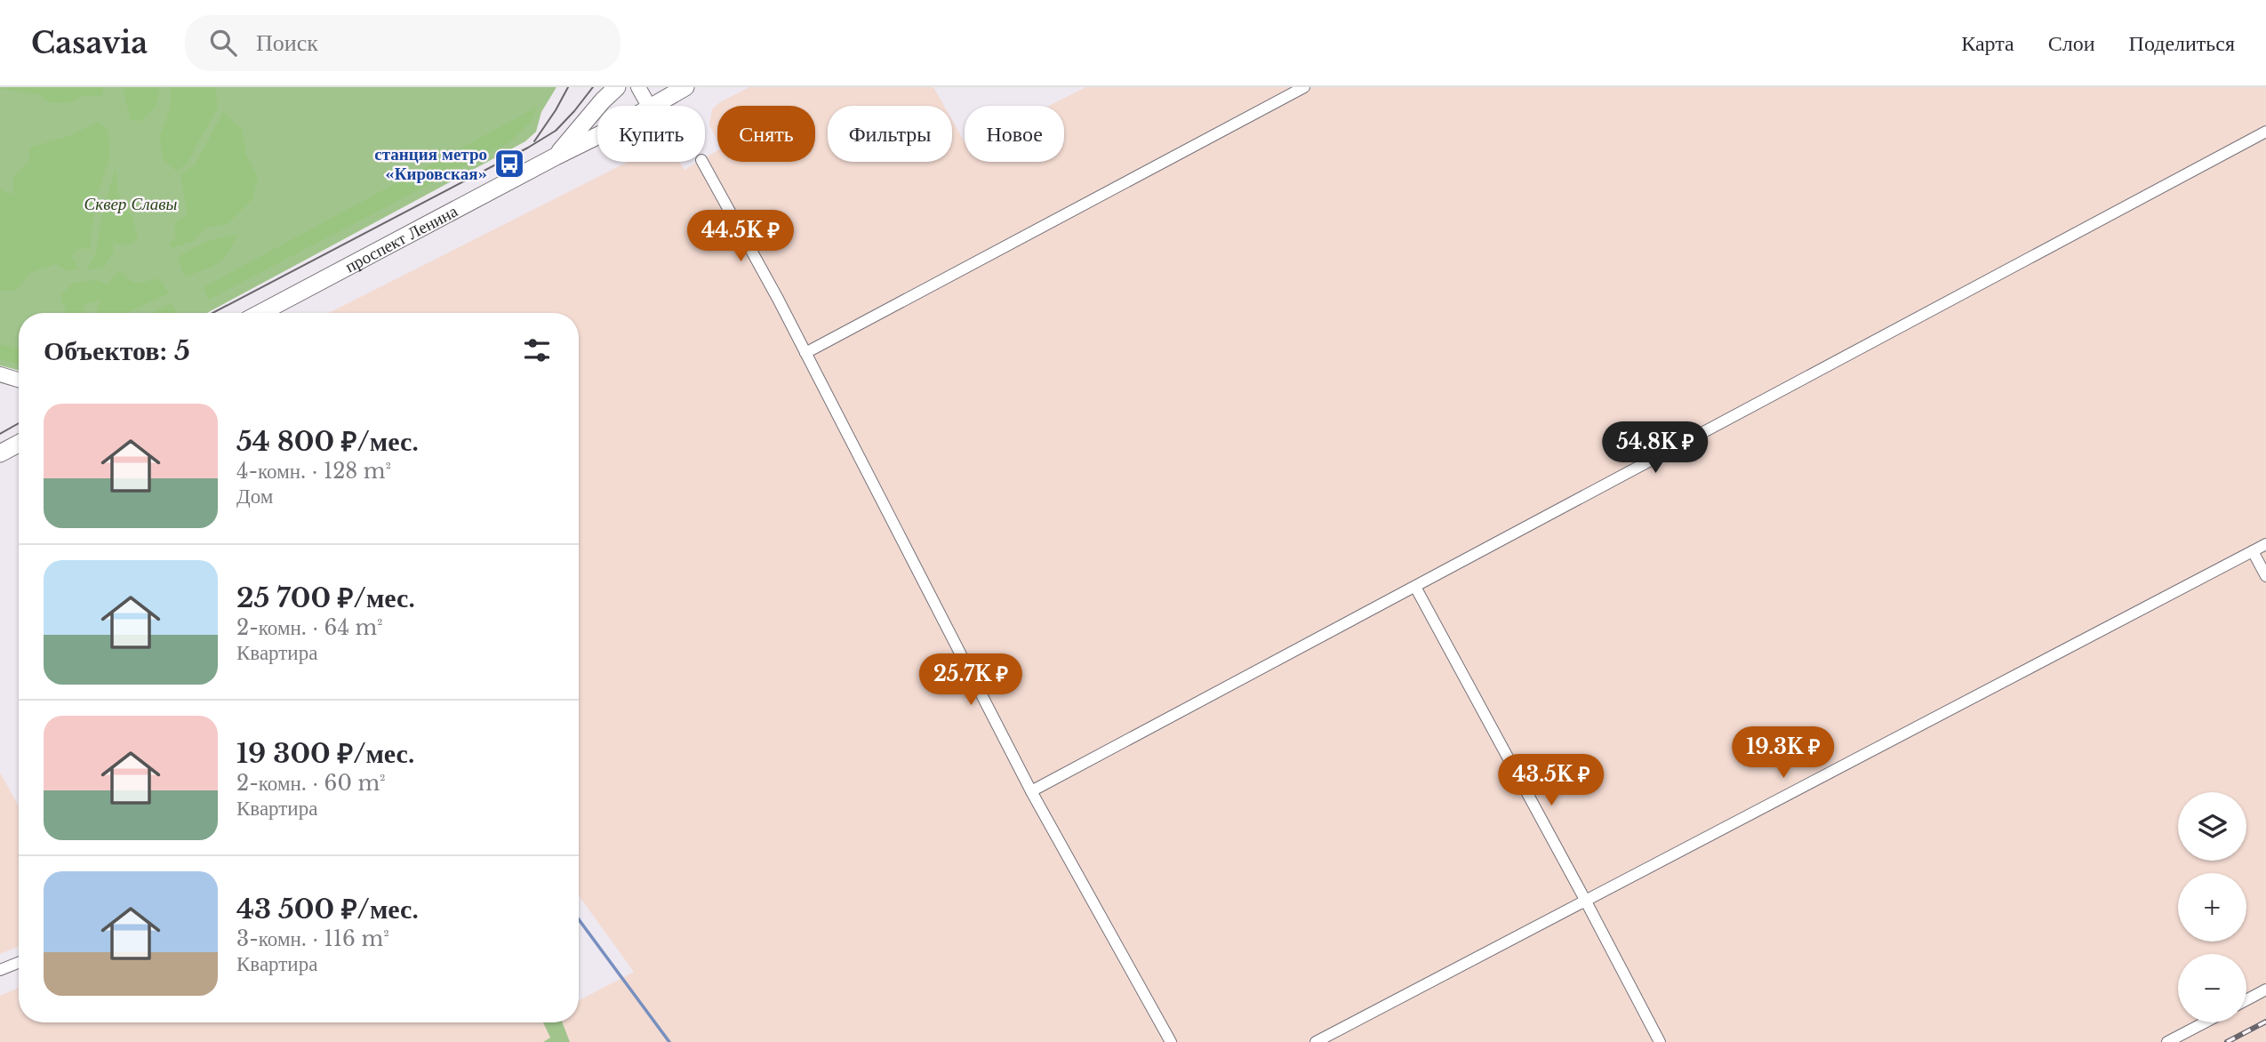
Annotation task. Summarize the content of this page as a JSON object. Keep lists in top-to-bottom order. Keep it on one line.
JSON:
{"streets":{"main road":["проспект Ленина"]},"parks":["Сквер Славы"],"places":{"bus stop":["станция метро «Кировская»"]},"page":{"header":"Casavia","search":"Поиск","nav":["Карта","Слои","Поделиться"],"chip":["Купить","Снять","Фильтры","Новое"],"price":["44.5K ₽","54.8K ₽","25.7K ₽","19.3K ₽","43.5K ₽"],"heading":"Объектов: 5","list":[{"name":"54 800 ₽/мес.","note":"4-комн. · 128 m² · Дом"},{"name":"25 700 ₽/мес.","note":"2-комн. · 64 m² · Квартира"},{"name":"19 300 ₽/мес.","note":"2-комн. · 60 m² · Квартира"},{"name":"43 500 ₽/мес.","note":"3-комн. · 116 m² · Квартира"}],"map_buttons":["+","−"]}}
